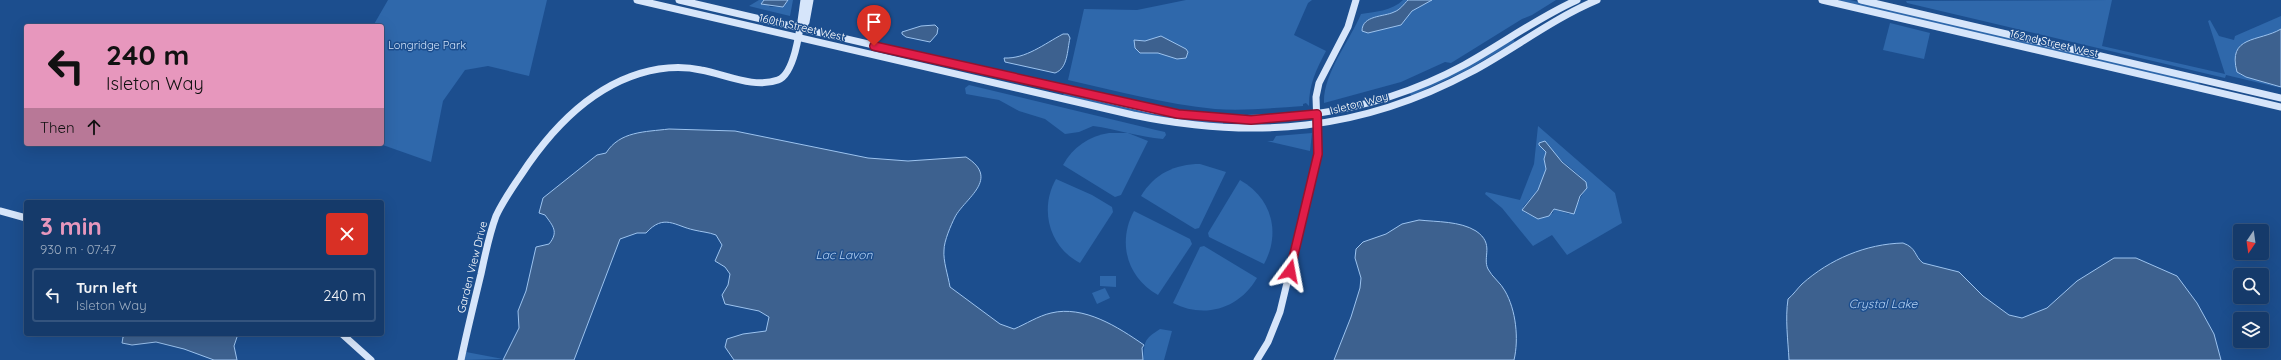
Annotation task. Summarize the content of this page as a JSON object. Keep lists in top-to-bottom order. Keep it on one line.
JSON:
{"streets":{"main road":["160th Street West","162nd Street West","Isleton Way","Garden View Drive"]},"crossings":[["160th Street West","Isleton Way"],["160th Street West","Garden View Drive"]],"water":["Lac Lavon","Crystal Lake"],"parks":["Longridge Park"],"north":"bottom","page":{"turn":["240 m","Isleton Way"],"then":"Then","heading":["3 min","930 m · 07:47"],"list":[{"name":"Turn left","note":"Isleton Way","value":"240 m"}]}}
